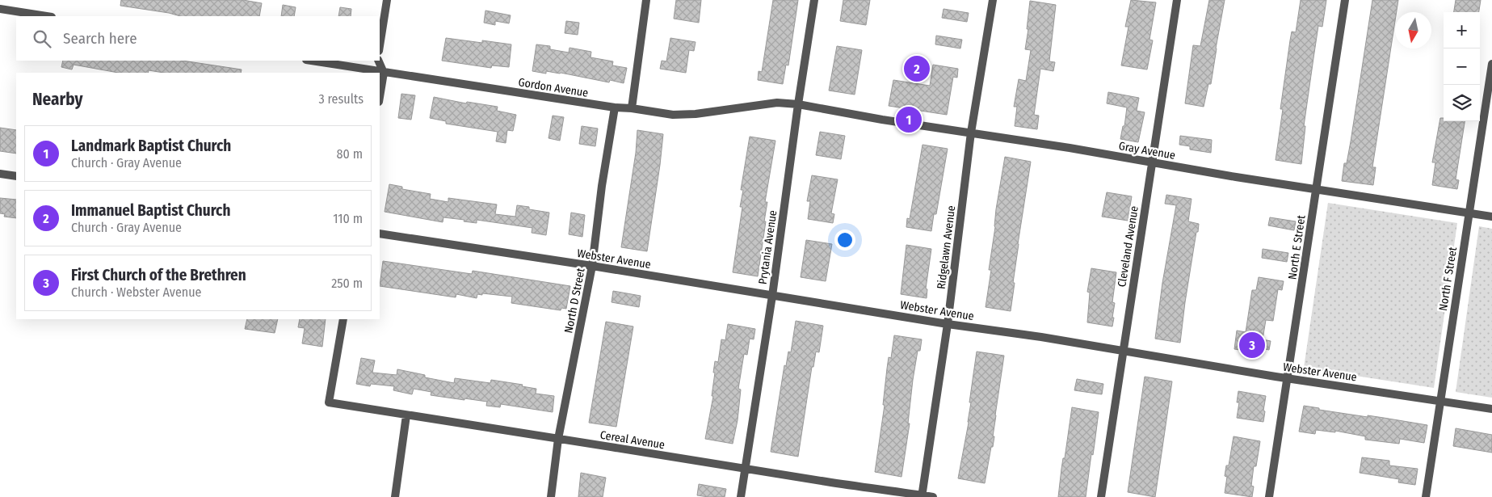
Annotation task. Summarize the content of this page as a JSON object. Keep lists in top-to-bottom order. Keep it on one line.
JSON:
{"streets":{"street":["Gordon Avenue","Gray Avenue","Cleveland Avenue","Prytania Avenue","Ridgelawn Avenue","North E Street","Webster Avenue","North F Street","North D Street","Cereal Avenue"]},"crossings":[["Gordon Avenue","Gray Avenue"],["Gordon Avenue","Prytania Avenue"],["Gordon Avenue","North D Street"],["Gray Avenue","Cleveland Avenue"],["Gray Avenue","Prytania Avenue"],["Gray Avenue","Ridgelawn Avenue"],["Gray Avenue","North E Street"],["Gray Avenue","North F Street"],["Cleveland Avenue","Webster Avenue"],["Prytania Avenue","Webster Avenue"],["Prytania Avenue","Cereal Avenue"],["Ridgelawn Avenue","Webster Avenue"],["Ridgelawn Avenue","Cereal Avenue"],["North E Street","Webster Avenue"],["Webster Avenue","North F Street"],["Webster Avenue","North D Street"],["North D Street","Cereal Avenue"]],"north":"bottom","page":{"map_buttons":["+","−"],"search":"Search here","pins":["2","1","3"],"heading":["Nearby","3 results"],"list":[{"mark":"1","name":"Landmark Baptist Church","note":"Church · Gray Avenue","value":"80 m"},{"mark":"2","name":"Immanuel Baptist Church","note":"Church · Gray Avenue","value":"110 m"},{"mark":"3","name":"First Church of the Brethren","note":"Church · Webster Avenue","value":"250 m"}]}}
